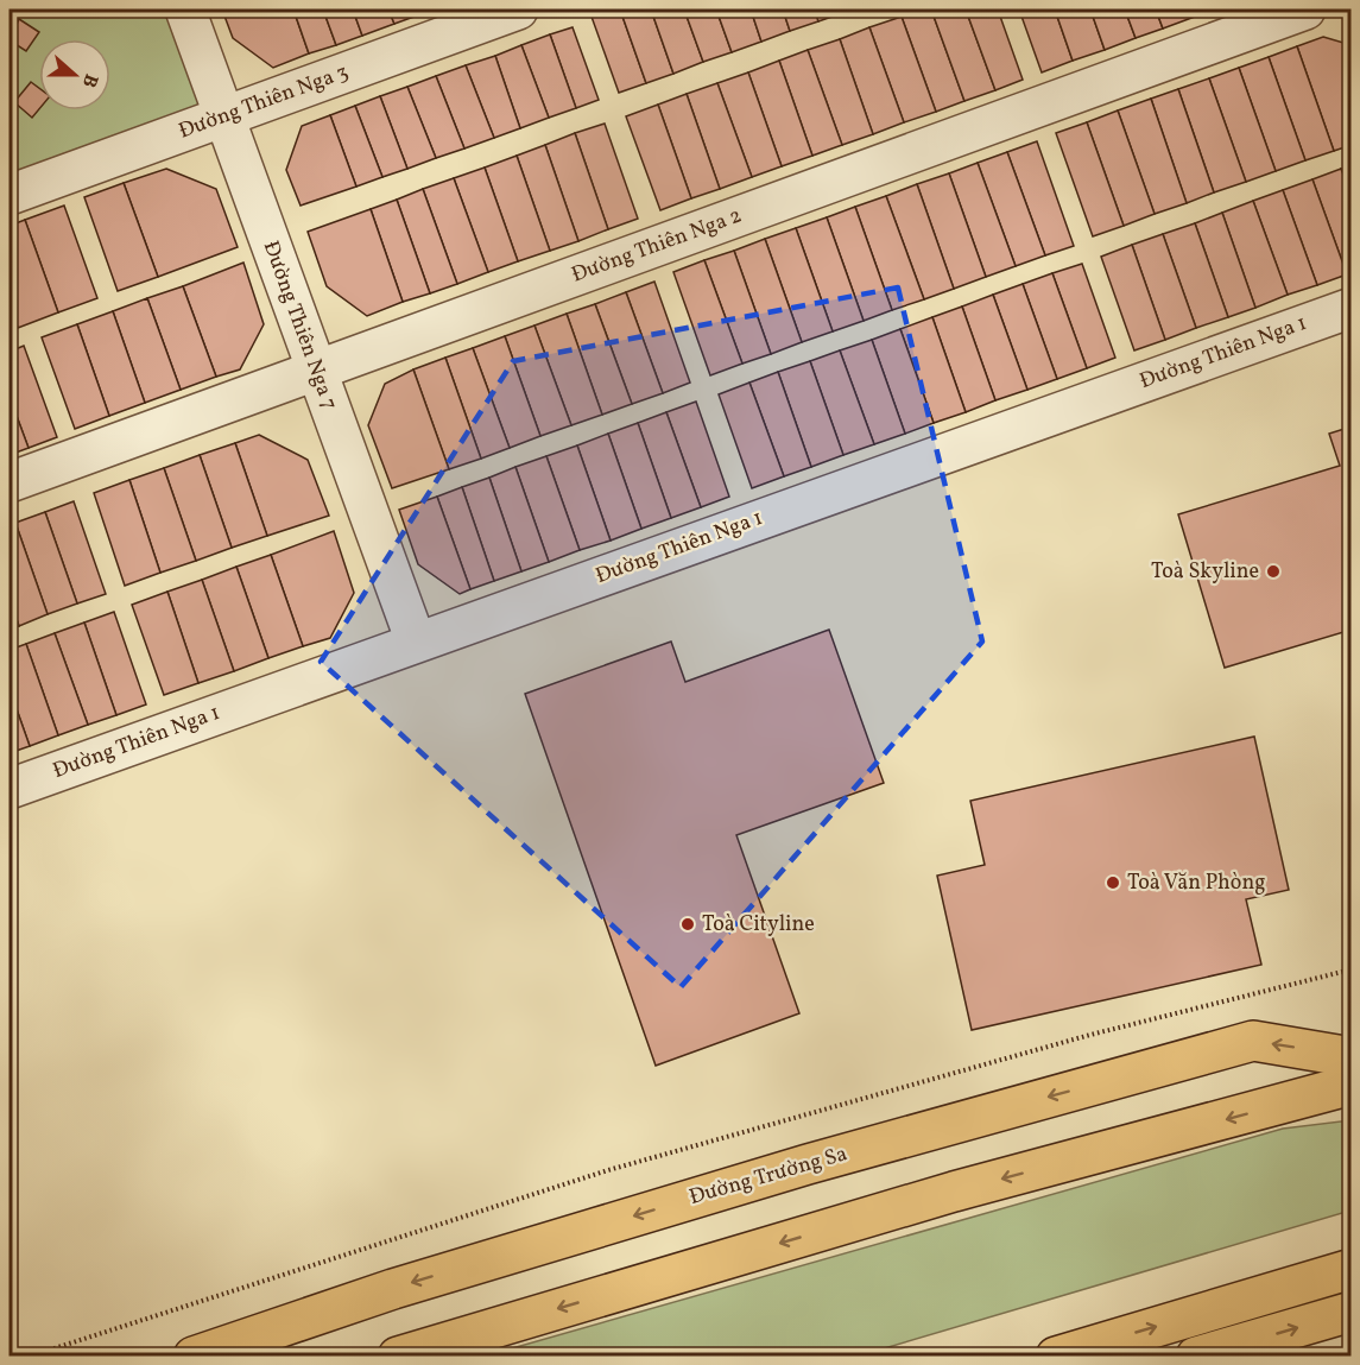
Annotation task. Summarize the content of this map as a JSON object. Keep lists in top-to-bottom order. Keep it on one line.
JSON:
{"streets":{"highway":["Đường Trường Sa"],"street":["Đường Thiên Nga 3","Đường Thiên Nga 2","Đường Thiên Nga 7","Đường Thiên Nga 1"]},"crossings":[["Đường Thiên Nga 3","Đường Thiên Nga 7"],["Đường Thiên Nga 2","Đường Thiên Nga 7"],["Đường Thiên Nga 7","Đường Thiên Nga 1"]],"places":["Toà Skyline","Toà Văn Phòng","Toà Cityline"],"north":"right"}
